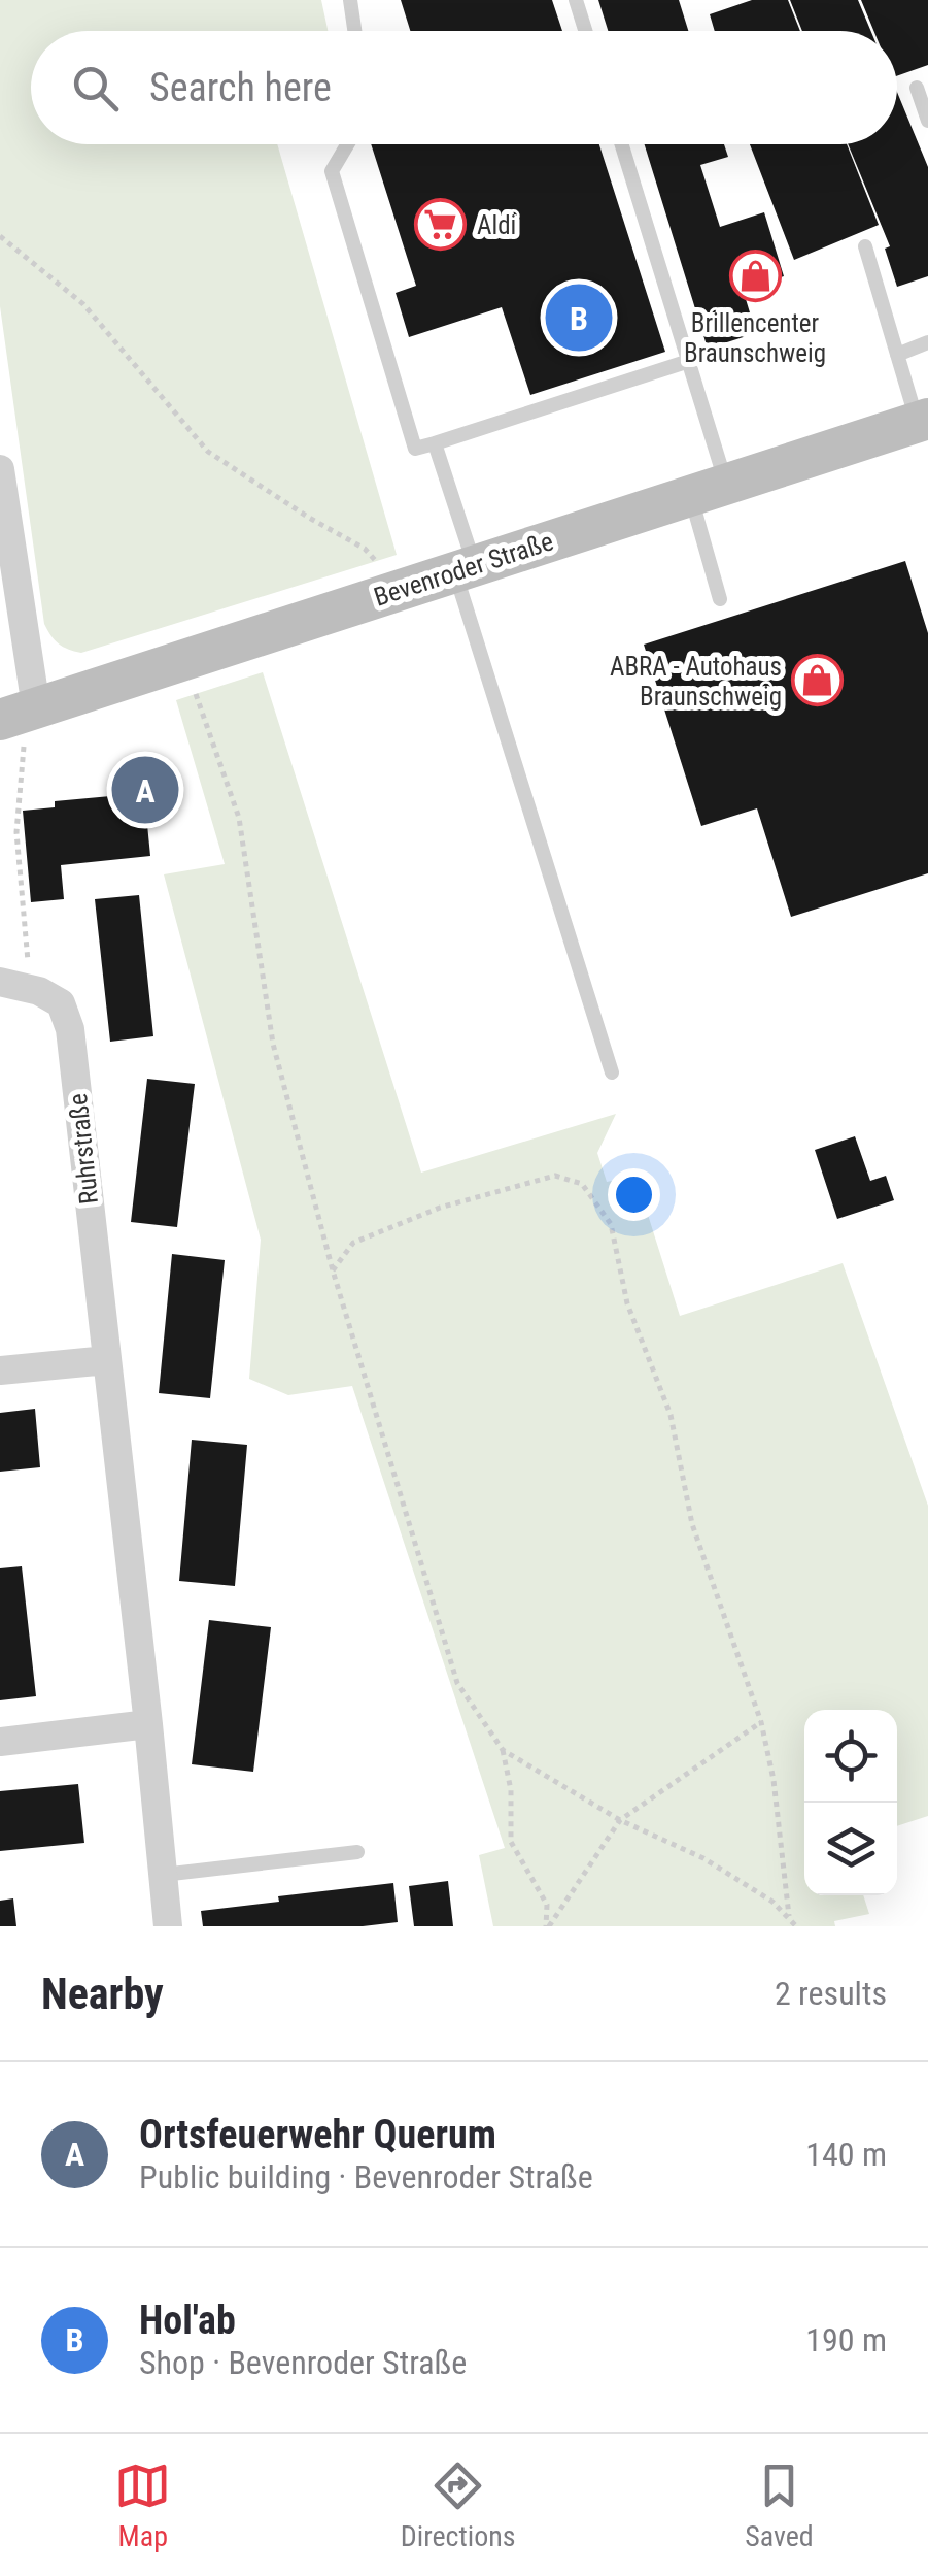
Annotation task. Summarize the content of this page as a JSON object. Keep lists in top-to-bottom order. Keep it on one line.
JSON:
{"streets":{"main road":["Bevenroder Straße"],"street":["Ruhrstraße"]},"places":{"supermarket":["Aldi"],"shop":["Brillencenter Braunschweig","ABRA - Autohaus Braunschweig"]},"page":{"search":"Search here","pins":["B","A"],"heading":["Nearby","2 results"],"list":[{"mark":"A","name":"Ortsfeuerwehr Querum","note":"Public building · Bevenroder Straße","value":"140 m"},{"mark":"B","name":"Hol'ab","note":"Shop · Bevenroder Straße","value":"190 m"}],"nav":["Map","Directions","Saved"]}}
